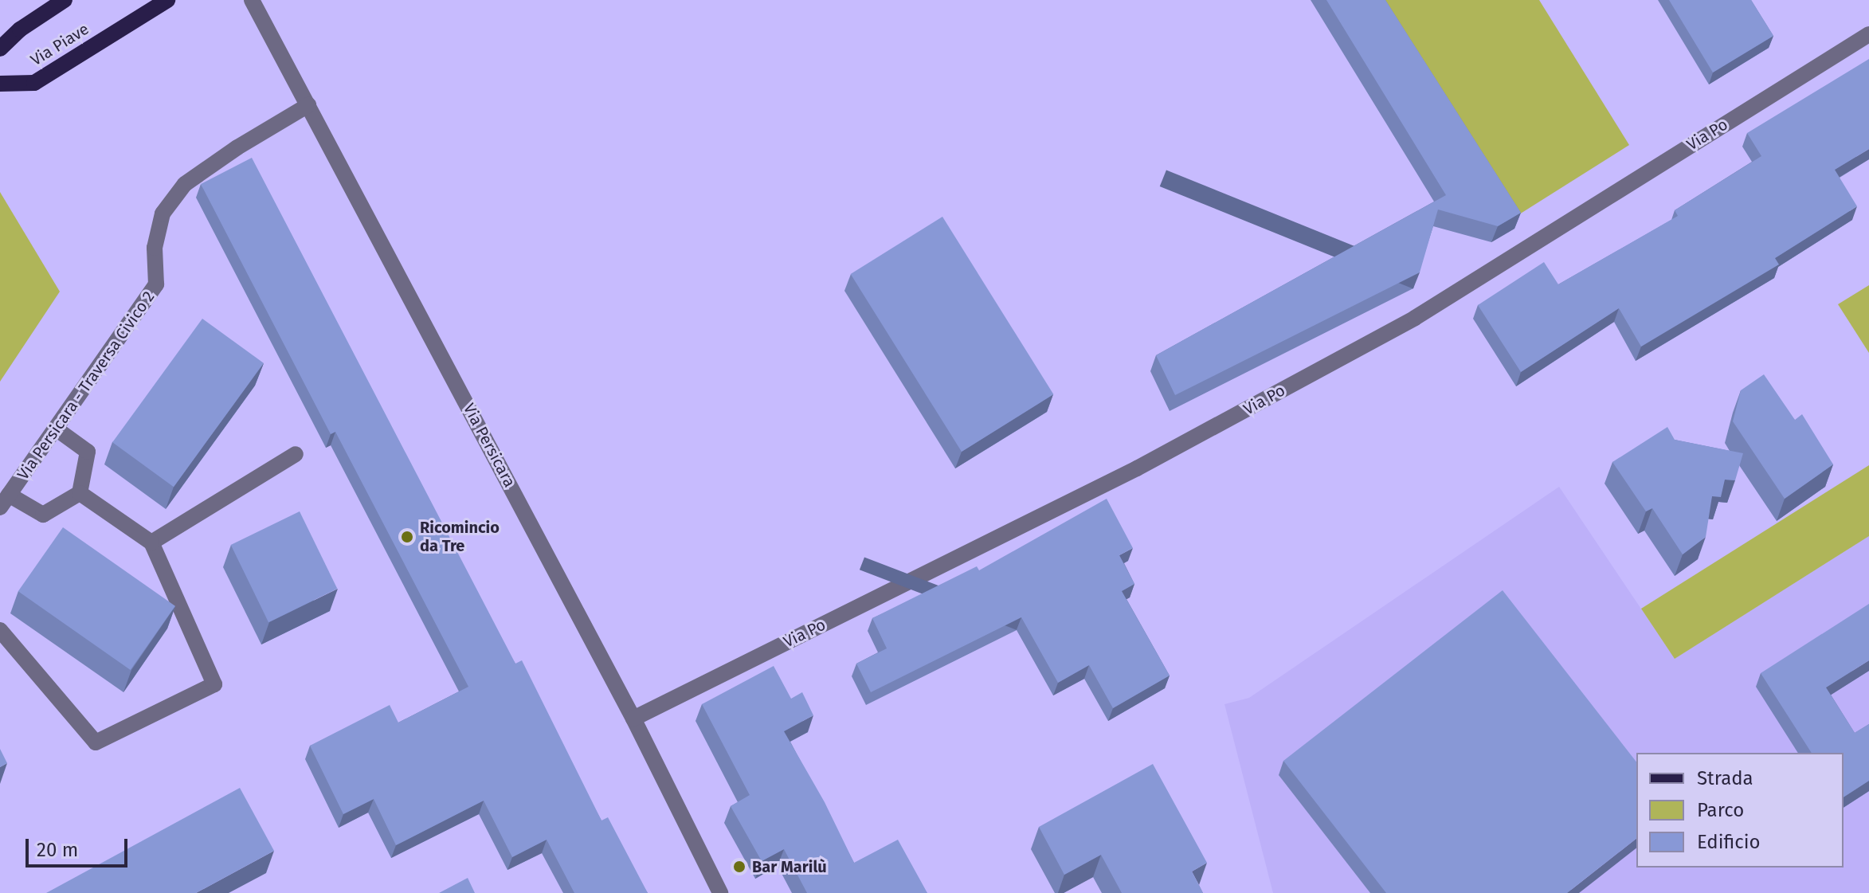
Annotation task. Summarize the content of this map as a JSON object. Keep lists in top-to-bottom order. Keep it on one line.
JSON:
{"streets":{"main road":["Via Piave"],"street":["Via Po","Via Persicara - Traversa Civico 2","Via Persicara"]},"crossings":[["Via Po","Via Persicara"],["Via Persicara - Traversa Civico 2","Via Persicara"]],"places":["Ricomincio da Tre","Bar Marilù"],"legend":["Strada","Parco","Edificio"],"scale_bar":"20 m"}
